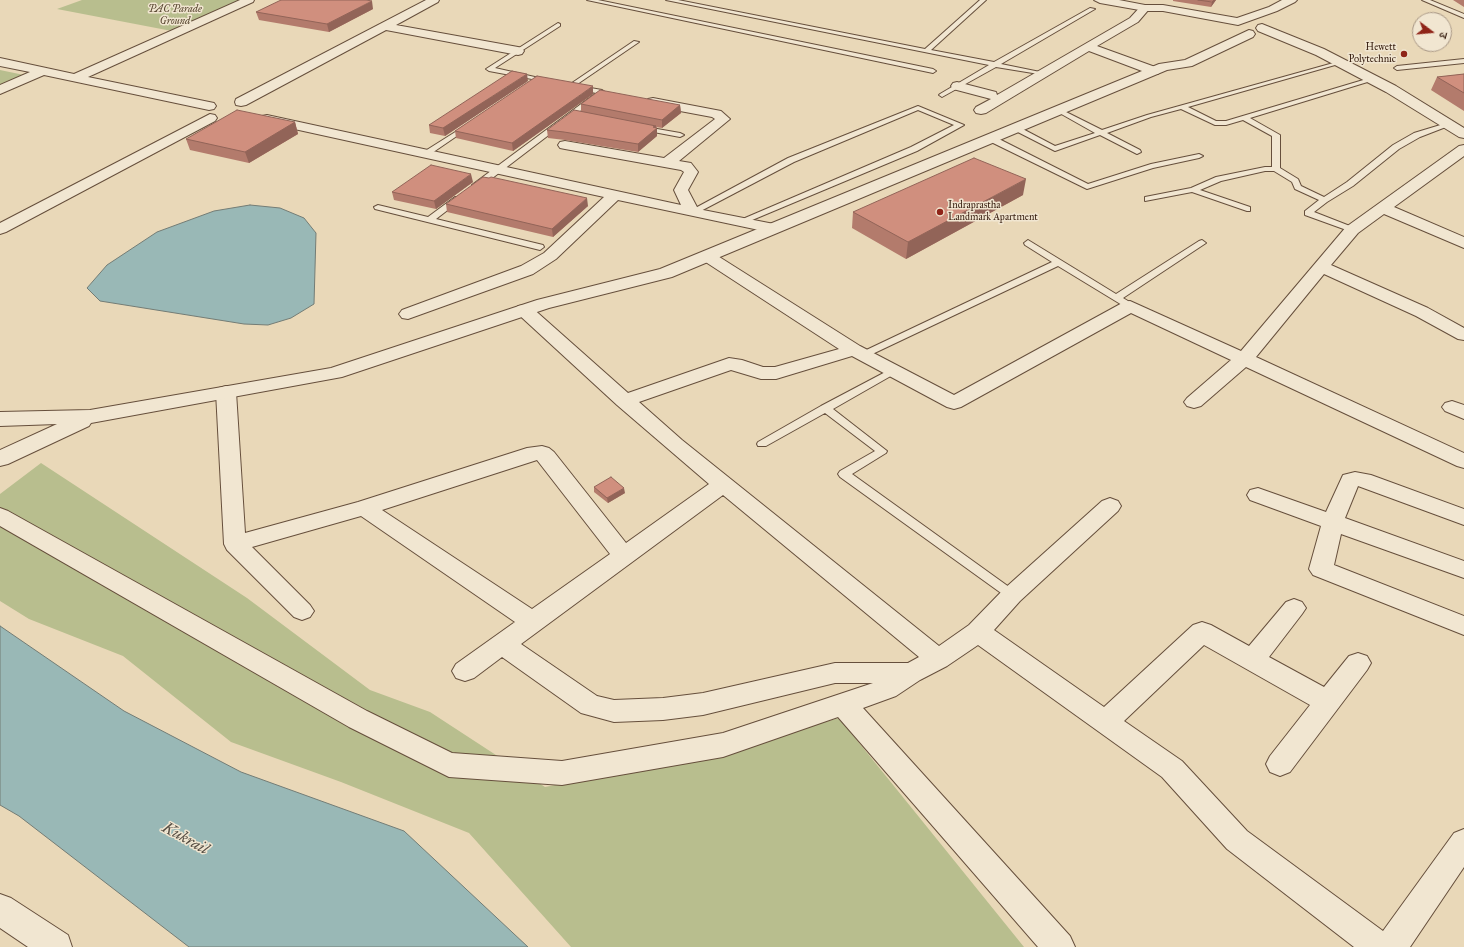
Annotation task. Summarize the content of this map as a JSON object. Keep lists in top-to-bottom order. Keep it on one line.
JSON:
{"water":["Kukrail"],"parks":["PAC Parade Ground"],"places":["Hewett Polytechnic","Indraprastha Landmark Apartment"],"north":"right"}
